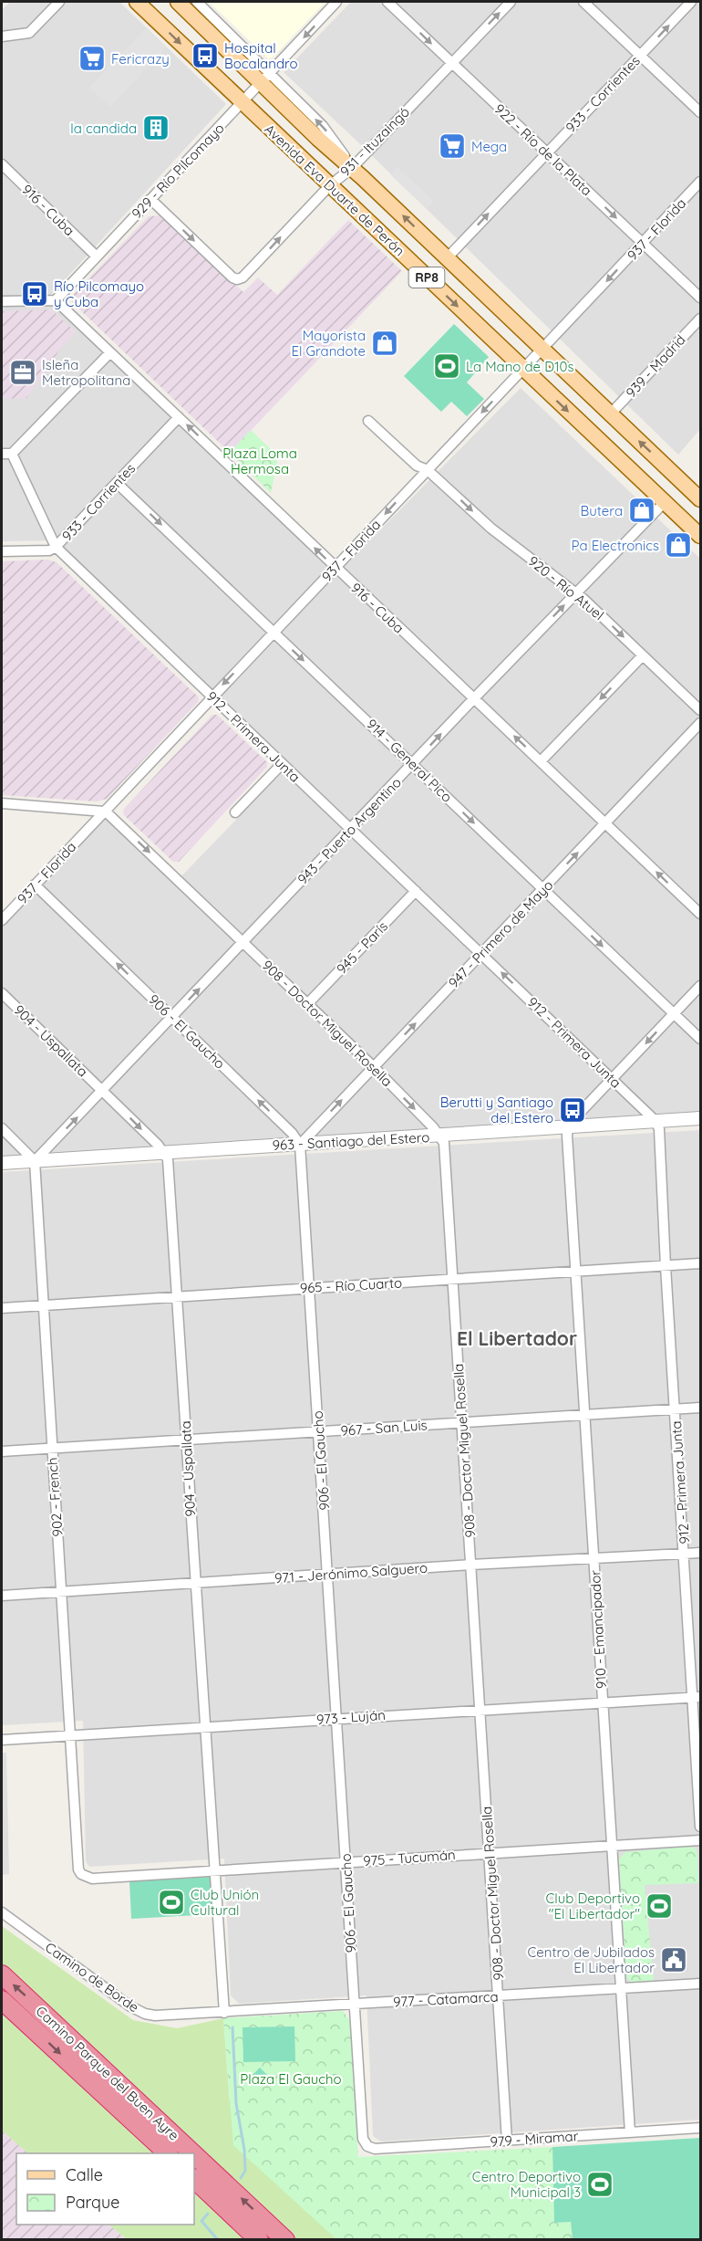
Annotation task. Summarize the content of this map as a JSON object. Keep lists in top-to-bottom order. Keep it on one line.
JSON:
{"streets":{"highway":["Camino Parque del Buen Ayre"],"main road":["Avenida Eva Duarte de Perón","RP8"],"street":["933 - Corrientes","931 - Ituzaingó","922 - Río de la Plata","929 - Río Pilcomayo","916 - Cuba","937 - Florida","939 - Madrid","920 - Río Atuel","912 - Primera Junta","914 - General Pico","943 - Puerto Argentino","947 - Primero de Mayo","945 - París","908 - Doctor Miguel Rosella","906 - El Gaucho","904 - Uspallata","963 - Santiago del Estero","965 - Río Cuarto","967 - San Luis","902 - French","971 - Jerónimo Salguero","910 - Emancipador","973 - Luján","975 - Tucumán","Camino de Borde","977 - Catamarca","979 - Miramar"]},"crossings":[["933 - Corrientes","922 - Río de la Plata"],["933 - Corrientes","Avenida Eva Duarte de Perón"],["933 - Corrientes","916 - Cuba"],["933 - Corrientes","912 - Primera Junta"],["933 - Corrientes","914 - General Pico"],["931 - Ituzaingó","922 - Río de la Plata"],["931 - Ituzaingó","929 - Río Pilcomayo"],["931 - Ituzaingó","Avenida Eva Duarte de Perón"],["922 - Río de la Plata","937 - Florida"],["929 - Río Pilcomayo","Avenida Eva Duarte de Perón"],["929 - Río Pilcomayo","916 - Cuba"],["Avenida Eva Duarte de Perón","937 - Florida"],["Avenida Eva Duarte de Perón","939 - Madrid"],["Avenida Eva Duarte de Perón","943 - Puerto Argentino"],["916 - Cuba","937 - Florida"],["916 - Cuba","943 - Puerto Argentino"],["916 - Cuba","947 - Primero de Mayo"],["937 - Florida","920 - Río Atuel"],["937 - Florida","912 - Primera Junta"],["937 - Florida","914 - General Pico"],["937 - Florida","908 - Doctor Miguel Rosella"],["937 - Florida","906 - El Gaucho"],["920 - Río Atuel","943 - Puerto Argentino"],["912 - Primera Junta","943 - Puerto Argentino"],["912 - Primera Junta","947 - Primero de Mayo"],["912 - Primera Junta","945 - París"],["912 - Primera Junta","963 - Santiago del Estero"],["912 - Primera Junta","965 - Río Cuarto"],["912 - Primera Junta","967 - San Luis"],["912 - Primera Junta","971 - Jerónimo Salguero"],["912 - Primera Junta","973 - Luján"],["914 - General Pico","943 - Puerto Argentino"],["914 - General Pico","947 - Primero de Mayo"],["943 - Puerto Argentino","908 - Doctor Miguel Rosella"],["943 - Puerto Argentino","906 - El Gaucho"],["943 - Puerto Argentino","904 - Uspallata"],["943 - Puerto Argentino","963 - Santiago del Estero"],["943 - Puerto Argentino","902 - French"],["947 - Primero de Mayo","908 - Doctor Miguel Rosella"],["947 - Primero de Mayo","906 - El Gaucho"],["947 - Primero de Mayo","963 - Santiago del Estero"],["945 - París","908 - Doctor Miguel Rosella"],["908 - Doctor Miguel Rosella","963 - Santiago del Estero"],["908 - Doctor Miguel Rosella","965 - Río Cuarto"],["908 - Doctor Miguel Rosella","967 - San Luis"],["908 - Doctor Miguel Rosella","971 - Jerónimo Salguero"],["908 - Doctor Miguel Rosella","973 - Luján"],["908 - Doctor Miguel Rosella","975 - Tucumán"],["908 - Doctor Miguel Rosella","977 - Catamarca"],["908 - Doctor Miguel Rosella","979 - Miramar"],["906 - El Gaucho","963 - Santiago del Estero"],["906 - El Gaucho","965 - Río Cuarto"],["906 - El Gaucho","967 - San Luis"],["906 - El Gaucho","971 - Jerónimo Salguero"],["906 - El Gaucho","973 - Luján"],["906 - El Gaucho","975 - Tucumán"],["906 - El Gaucho","977 - Catamarca"],["906 - El Gaucho","979 - Miramar"],["904 - Uspallata","963 - Santiago del Estero"],["904 - Uspallata","965 - Río Cuarto"],["904 - Uspallata","967 - San Luis"],["904 - Uspallata","971 - Jerónimo Salguero"],["904 - Uspallata","973 - Luján"],["904 - Uspallata","975 - Tucumán"],["904 - Uspallata","Camino de Borde"],["904 - Uspallata","977 - Catamarca"],["963 - Santiago del Estero","902 - French"],["963 - Santiago del Estero","910 - Emancipador"],["965 - Río Cuarto","902 - French"],["965 - Río Cuarto","910 - Emancipador"],["967 - San Luis","902 - French"],["967 - San Luis","910 - Emancipador"],["902 - French","971 - Jerónimo Salguero"],["902 - French","973 - Luján"],["902 - French","975 - Tucumán"],["971 - Jerónimo Salguero","910 - Emancipador"],["910 - Emancipador","973 - Luján"],["910 - Emancipador","975 - Tucumán"],["910 - Emancipador","977 - Catamarca"],["910 - Emancipador","979 - Miramar"],["Camino de Borde","977 - Catamarca"]],"one_way":["933 - Corrientes","922 - Río de la Plata","916 - Cuba","937 - Florida","920 - Río Atuel","914 - General Pico","943 - Puerto Argentino","947 - Primero de Mayo"],"districts":["El Libertador"],"parks":["Plaza Loma Hermosa","Plaza El Gaucho"],"places":{"bus stop":["Hospital Bocalandro","Río Pilcomayo y Cuba","Berutti y Santiago del Estero"],"supermarket":["Fericrazy","Mega"],"building":["la candida"],"shop":["Mayorista El Grandote","Butera","Pa Electronics"],"sports":["La Mano de D10s","Club Unión Cultural","Club Deportivo \"El Libertador\"","Centro Deportivo Municipal 3"],"office":["Isleña Metropolitana"],"public building":["Centro de Jubilados El Libertador"]},"legend":["Calle","Parque"]}
